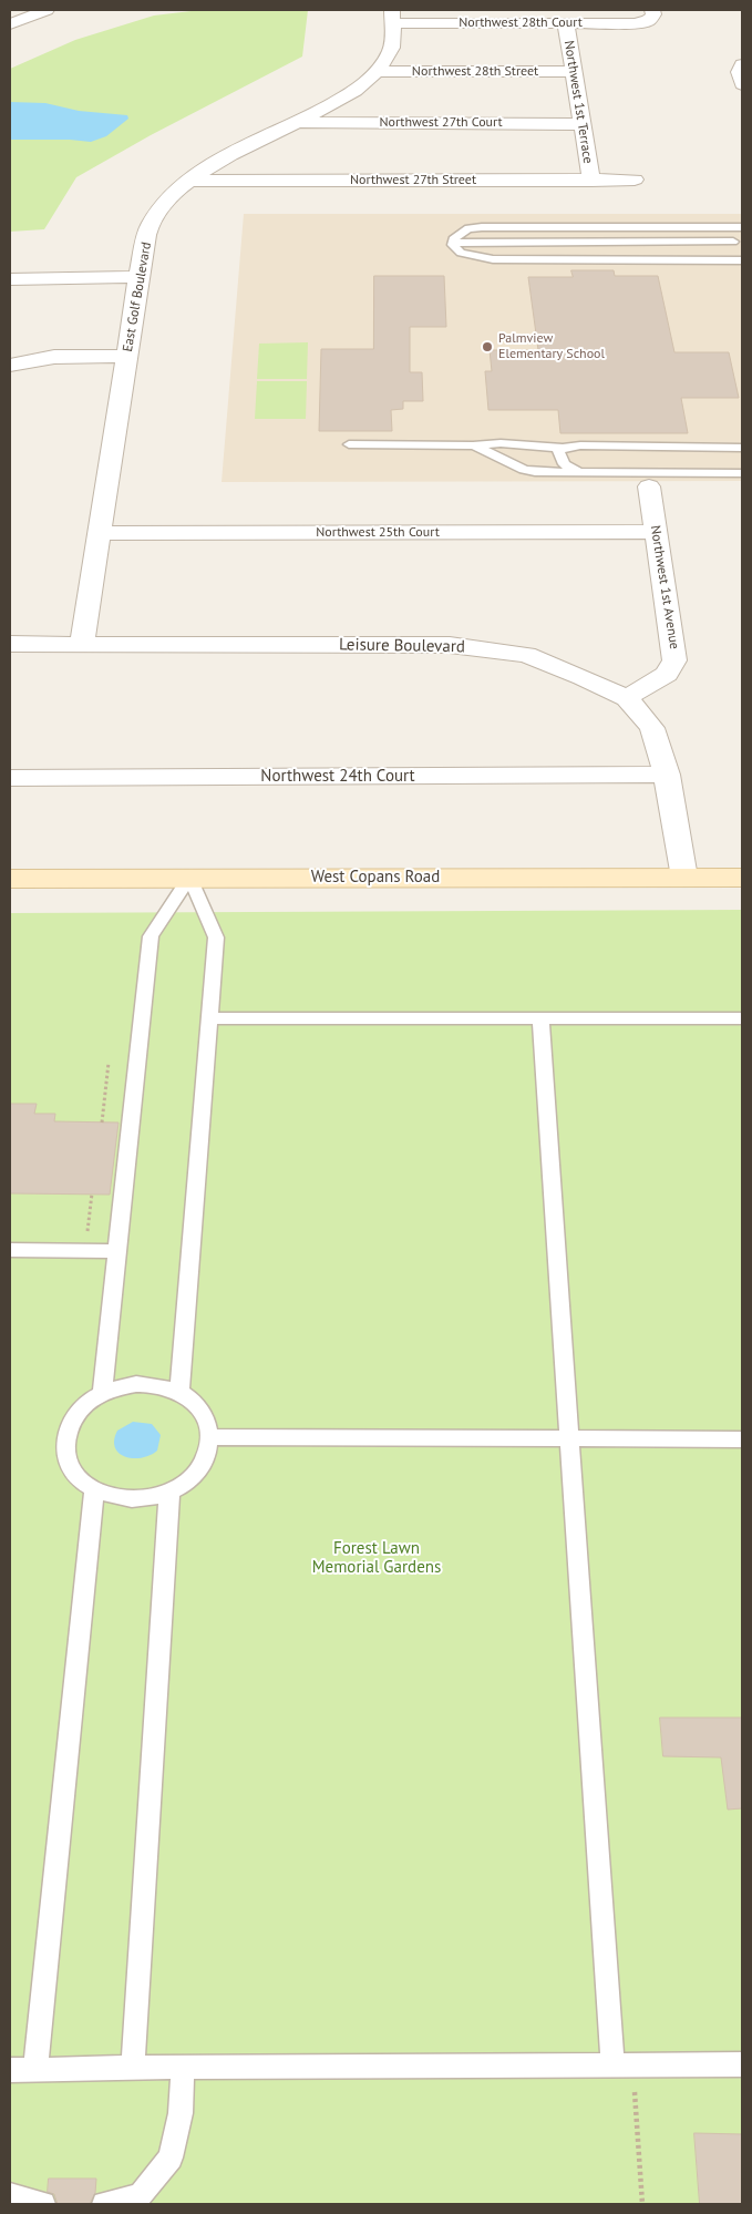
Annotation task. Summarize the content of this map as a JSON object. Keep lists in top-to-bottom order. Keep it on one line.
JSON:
{"streets":{"main road":["West Copans Road"],"street":["Northwest 28th Court","Northwest 28th Street","Northwest 1st Terrace","Northwest 27th Court","Northwest 27th Street","East Golf Boulevard","Northwest 25th Court","Northwest 1st Avenue","Leisure Boulevard","Northwest 24th Court"]},"crossings":[["Northwest 28th Court","Northwest 1st Terrace"],["Northwest 28th Court","East Golf Boulevard"],["Northwest 28th Street","Northwest 1st Terrace"],["Northwest 28th Street","East Golf Boulevard"],["Northwest 1st Terrace","Northwest 27th Court"],["Northwest 1st Terrace","Northwest 27th Street"],["Northwest 27th Court","East Golf Boulevard"],["Northwest 27th Street","East Golf Boulevard"],["East Golf Boulevard","Northwest 25th Court"],["East Golf Boulevard","Leisure Boulevard"],["Northwest 25th Court","Northwest 1st Avenue"],["Northwest 1st Avenue","Leisure Boulevard"],["Leisure Boulevard","Northwest 24th Court"],["Leisure Boulevard","West Copans Road"]],"parks":["Forest Lawn Memorial Gardens"],"places":["Palmview Elementary School"]}
